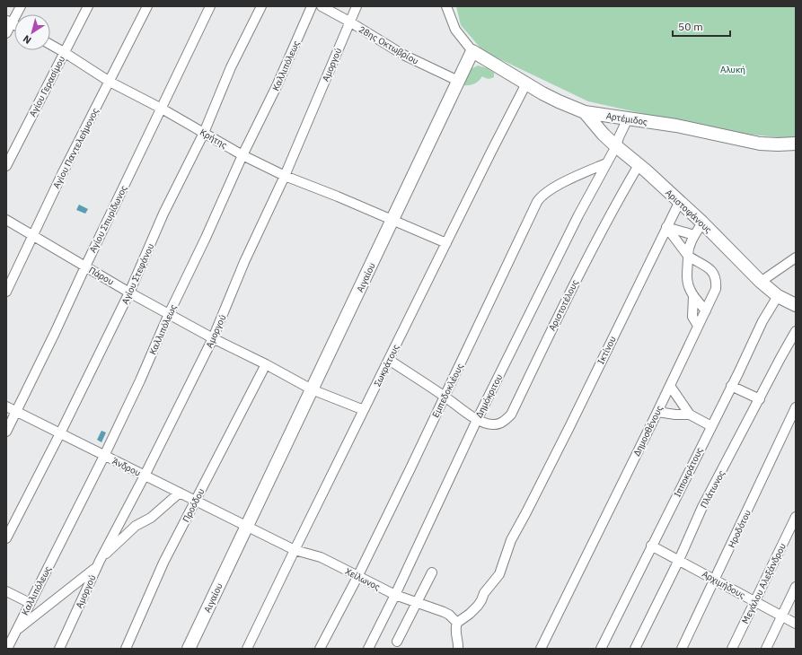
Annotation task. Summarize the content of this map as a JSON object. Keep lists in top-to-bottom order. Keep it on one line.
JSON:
{"streets":{"main road":["Αρτέμιδος","Αριστοφάνους","Αιγαίου"],"street":["28ης Οκτωβρίου","Αμοργού","Καλλιπόλεως","Αγίου Γερασίμου","Κρήτης","Αγίου Παντελεήμονος","Αγίου Σπυρίδωνος","Αγίου Στεφάνου","Πάρου","Αριστοτέλους","Ικτίνου","Σωκράτους","Εμπεδοκλέους","Δημόκριτου","Δημοσθένους","Άνδρου","Ιπποκράτους","Πλάτωνος","Προόδου","Ηροδότου","Χείλωνος","Μεγάλου Αλεξάνδρου","Αρχιμήδους"]},"crossings":[["28ης Οκτωβρίου","Αμοργού"],["28ης Οκτωβρίου","Αιγαίου"],["Αμοργού","Κρήτης"],["Αμοργού","Πάρου"],["Αμοργού","Άνδρου"],["Καλλιπόλεως","Κρήτης"],["Καλλιπόλεως","Πάρου"],["Καλλιπόλεως","Άνδρου"],["Αγίου Γερασίμου","Κρήτης"],["Αρτέμιδος","Αριστοφάνους"],["Αρτέμιδος","Αιγαίου"],["Αρτέμιδος","Σωκράτους"],["Αρτέμιδος","Δημόκριτου"],["Κρήτης","Αγίου Παντελεήμονος"],["Κρήτης","Αγίου Σπυρίδωνος"],["Κρήτης","Αγίου Στεφάνου"],["Κρήτης","Αιγαίου"],["Κρήτης","Σωκράτους"],["Αγίου Παντελεήμονος","Πάρου"],["Αριστοφάνους","Αριστοτέλους"],["Αριστοφάνους","Ικτίνου"],["Αριστοφάνους","Δημόκριτου"],["Αριστοφάνους","Ιπποκράτους"],["Αγίου Σπυρίδωνος","Πάρου"],["Αγίου Σπυρίδωνος","Άνδρου"],["Αγίου Στεφάνου","Πάρου"],["Αγίου Στεφάνου","Άνδρου"],["Πάρου","Αιγαίου"],["Πάρου","Σωκράτους"],["Πάρου","Προόδου"],["Αιγαίου","Άνδρου"],["Αιγαίου","Χείλωνος"],["Αριστοτέλους","Δημόκριτου"],["Ικτίνου","Χείλωνος"],["Σωκράτους","Χείλωνος"],["Εμπεδοκλέους","Δημόκριτου"],["Εμπεδοκλέους","Χείλωνος"],["Δημόκριτου","Χείλωνος"],["Άνδρου","Προόδου"],["Άνδρου","Χείλωνος"],["Ιπποκράτους","Αρχιμήδους"],["Πλάτωνος","Αρχιμήδους"],["Ηροδότου","Αρχιμήδους"],["Μεγάλου Αλεξάνδρου","Αρχιμήδους"]],"parks":["Αλυκή"],"scale_bar":"50 m","north":"bottom left"}
